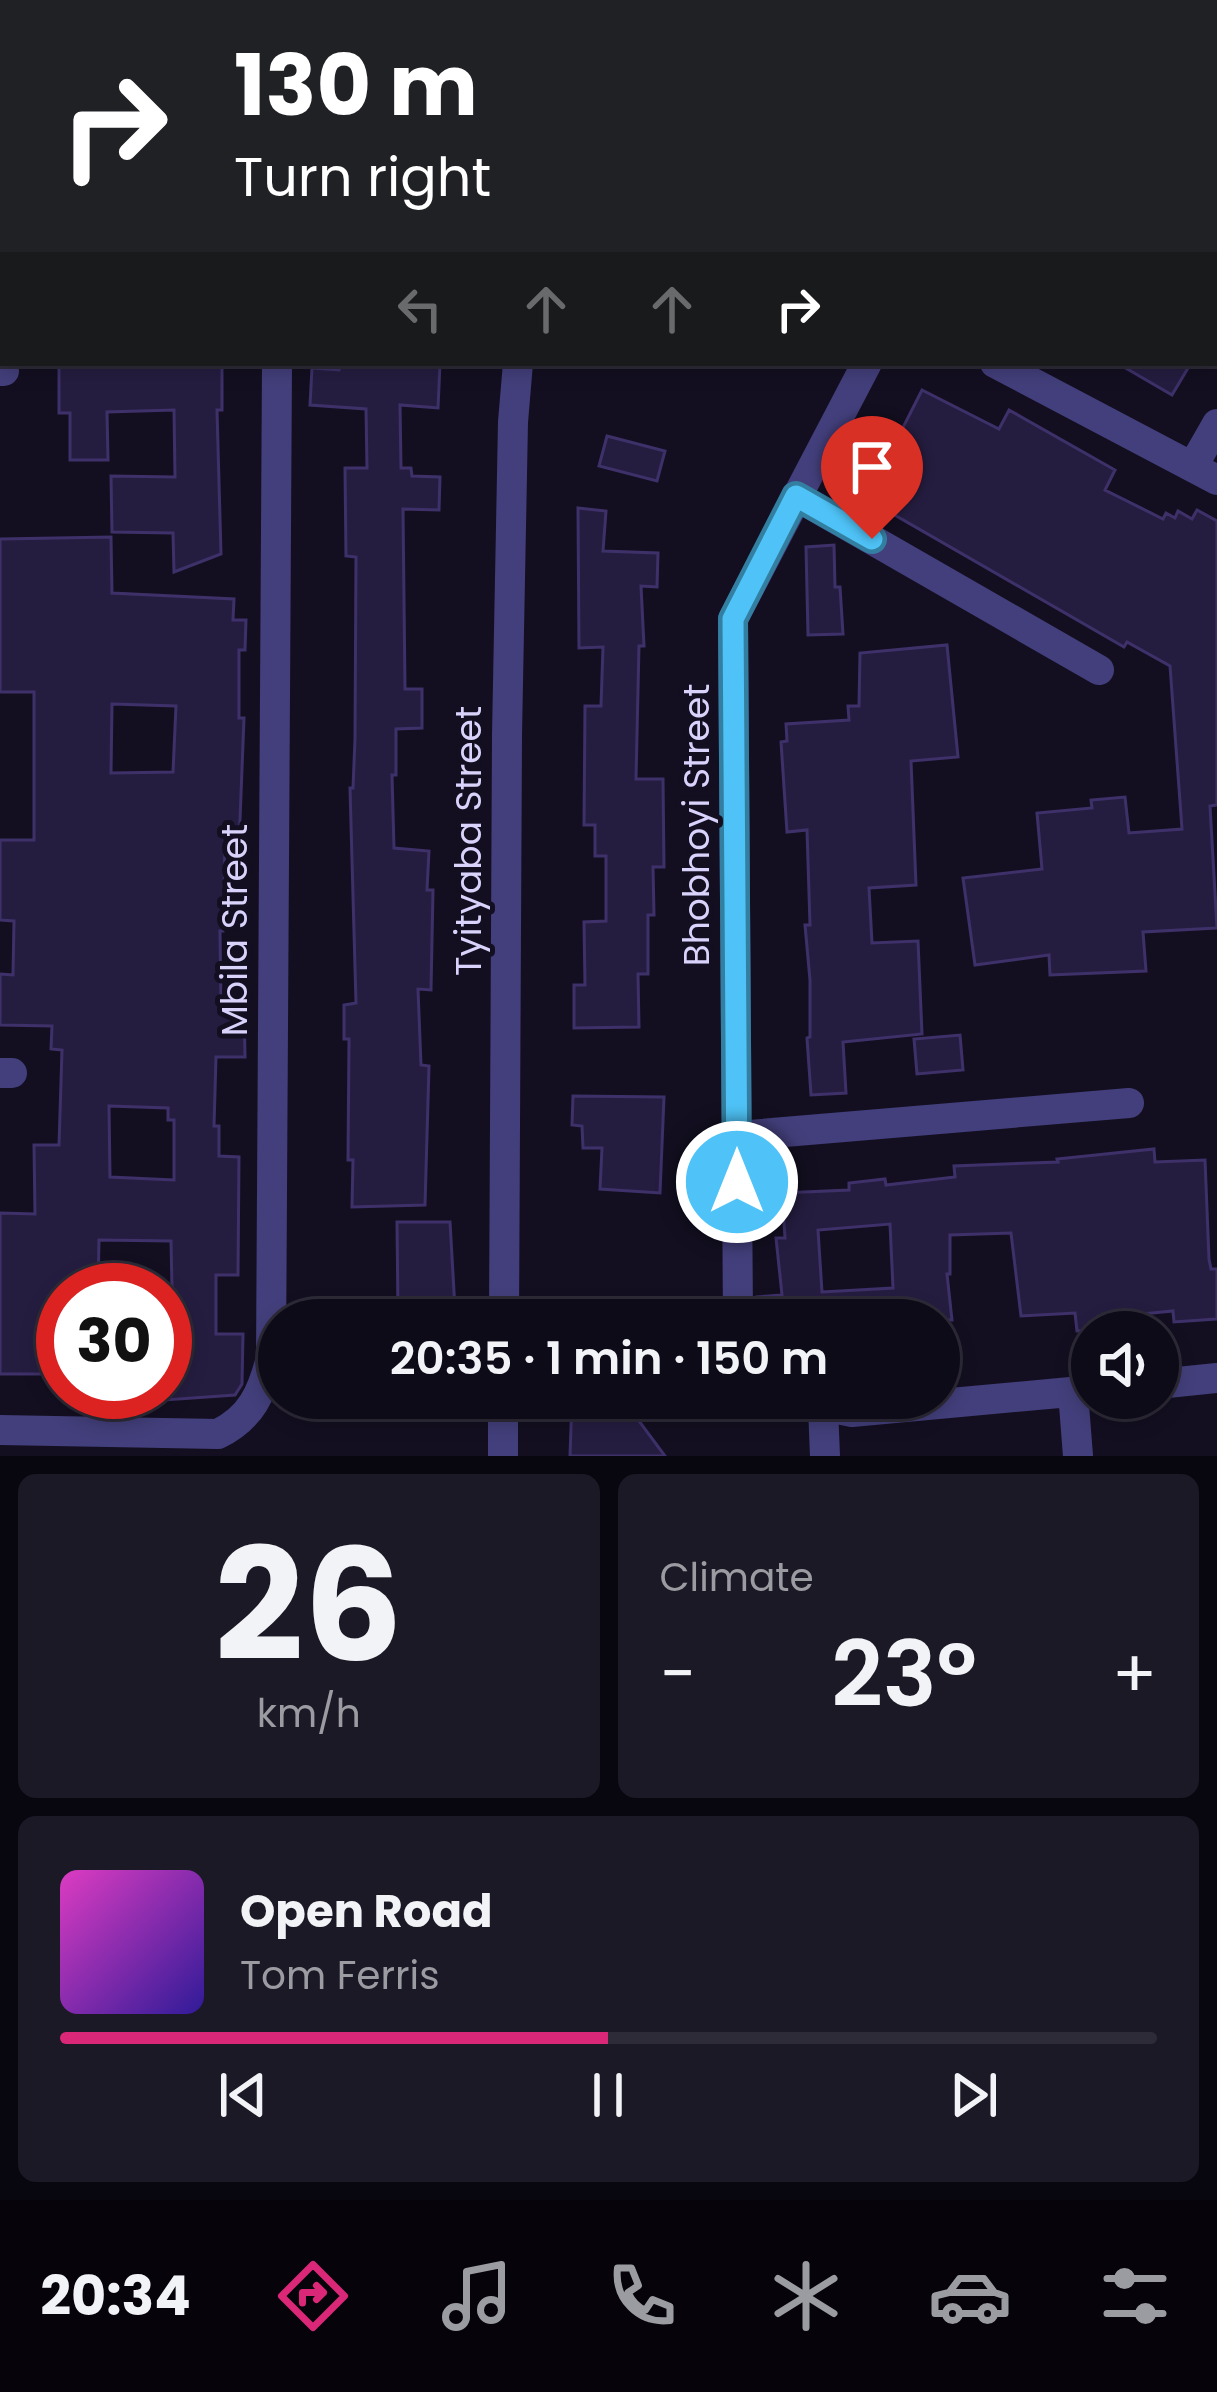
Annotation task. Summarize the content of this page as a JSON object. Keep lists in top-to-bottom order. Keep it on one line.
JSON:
{"streets":{"street":["Bhobhoyi Street","Tyityaba Street","Mbila Street"]},"page":{"turn":["130 m","Turn right"],"limit":"30","trip":"20:35 · 1 min · 150 m","tile":[["26","km/h"],"Climate"],"heat":["−","23°","+"],"song":["Open Road","Tom Ferris"],"tabs":"20:34"}}
